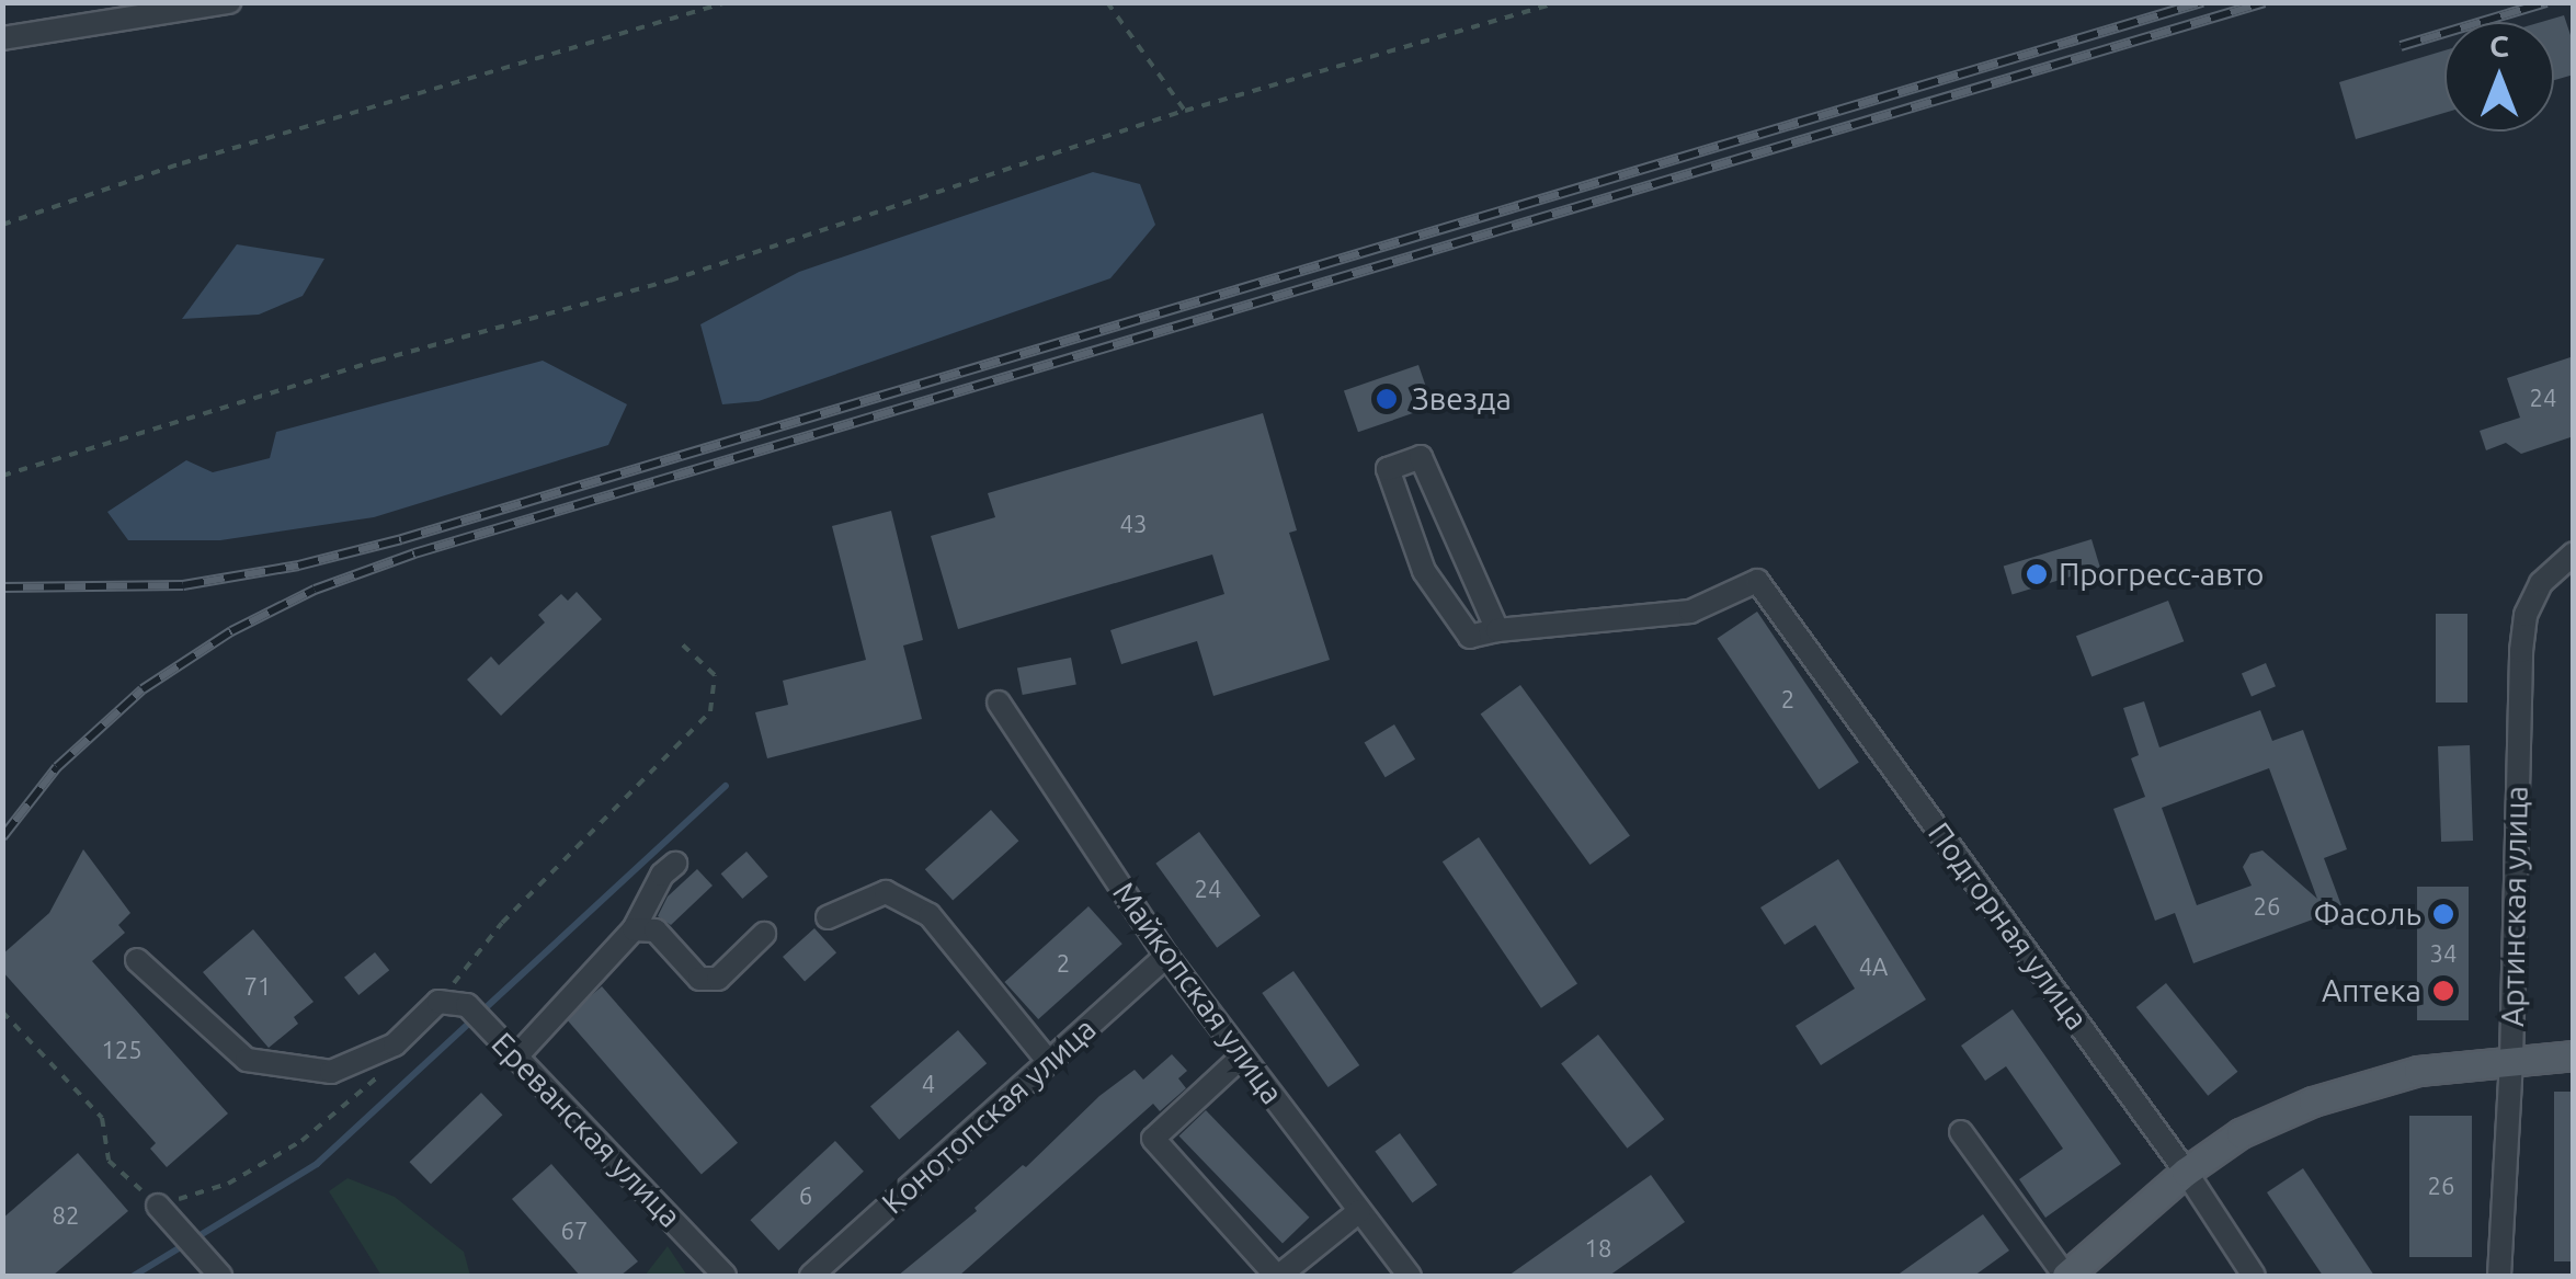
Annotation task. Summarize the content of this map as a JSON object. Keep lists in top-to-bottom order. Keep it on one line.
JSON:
{"streets":{"street":["Артинская улица","Подгорная улица","Майкопская улица","Конотопская улица","Ереванская улица"]},"crossings":[["Майкопская улица","Конотопская улица"]],"places":["Звезда","Прогресс-авто","Фасоль","Аптека"],"house_numbers":["24","43","2","24","26","34","2","4А","71","125","4","26","6","82","67","18"],"north":"top"}
